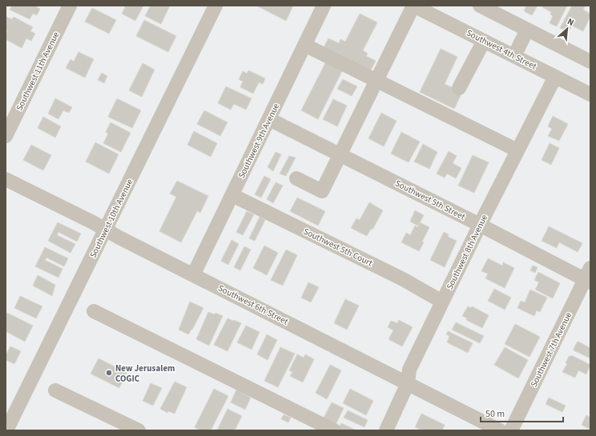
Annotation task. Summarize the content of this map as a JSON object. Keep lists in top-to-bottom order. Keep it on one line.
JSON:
{"streets":{"street":["Southwest 4th Street","Southwest 11th Avenue","Southwest 9th Avenue","Southwest 5th Street","Southwest 10th Avenue","Southwest 5th Court","Southwest 8th Avenue","Southwest 6th Street","Southwest 7th Avenue"]},"crossings":[["Southwest 4th Street","Southwest 8th Avenue"],["Southwest 9th Avenue","Southwest 5th Street"],["Southwest 9th Avenue","Southwest 5th Court"],["Southwest 9th Avenue","Southwest 6th Street"],["Southwest 5th Street","Southwest 8th Avenue"],["Southwest 5th Street","Southwest 7th Avenue"],["Southwest 10th Avenue","Southwest 6th Street"],["Southwest 5th Court","Southwest 8th Avenue"],["Southwest 8th Avenue","Southwest 6th Street"]],"places":["New Jerusalem COGIC"],"scale_bar":"50 m","north":"top right"}
